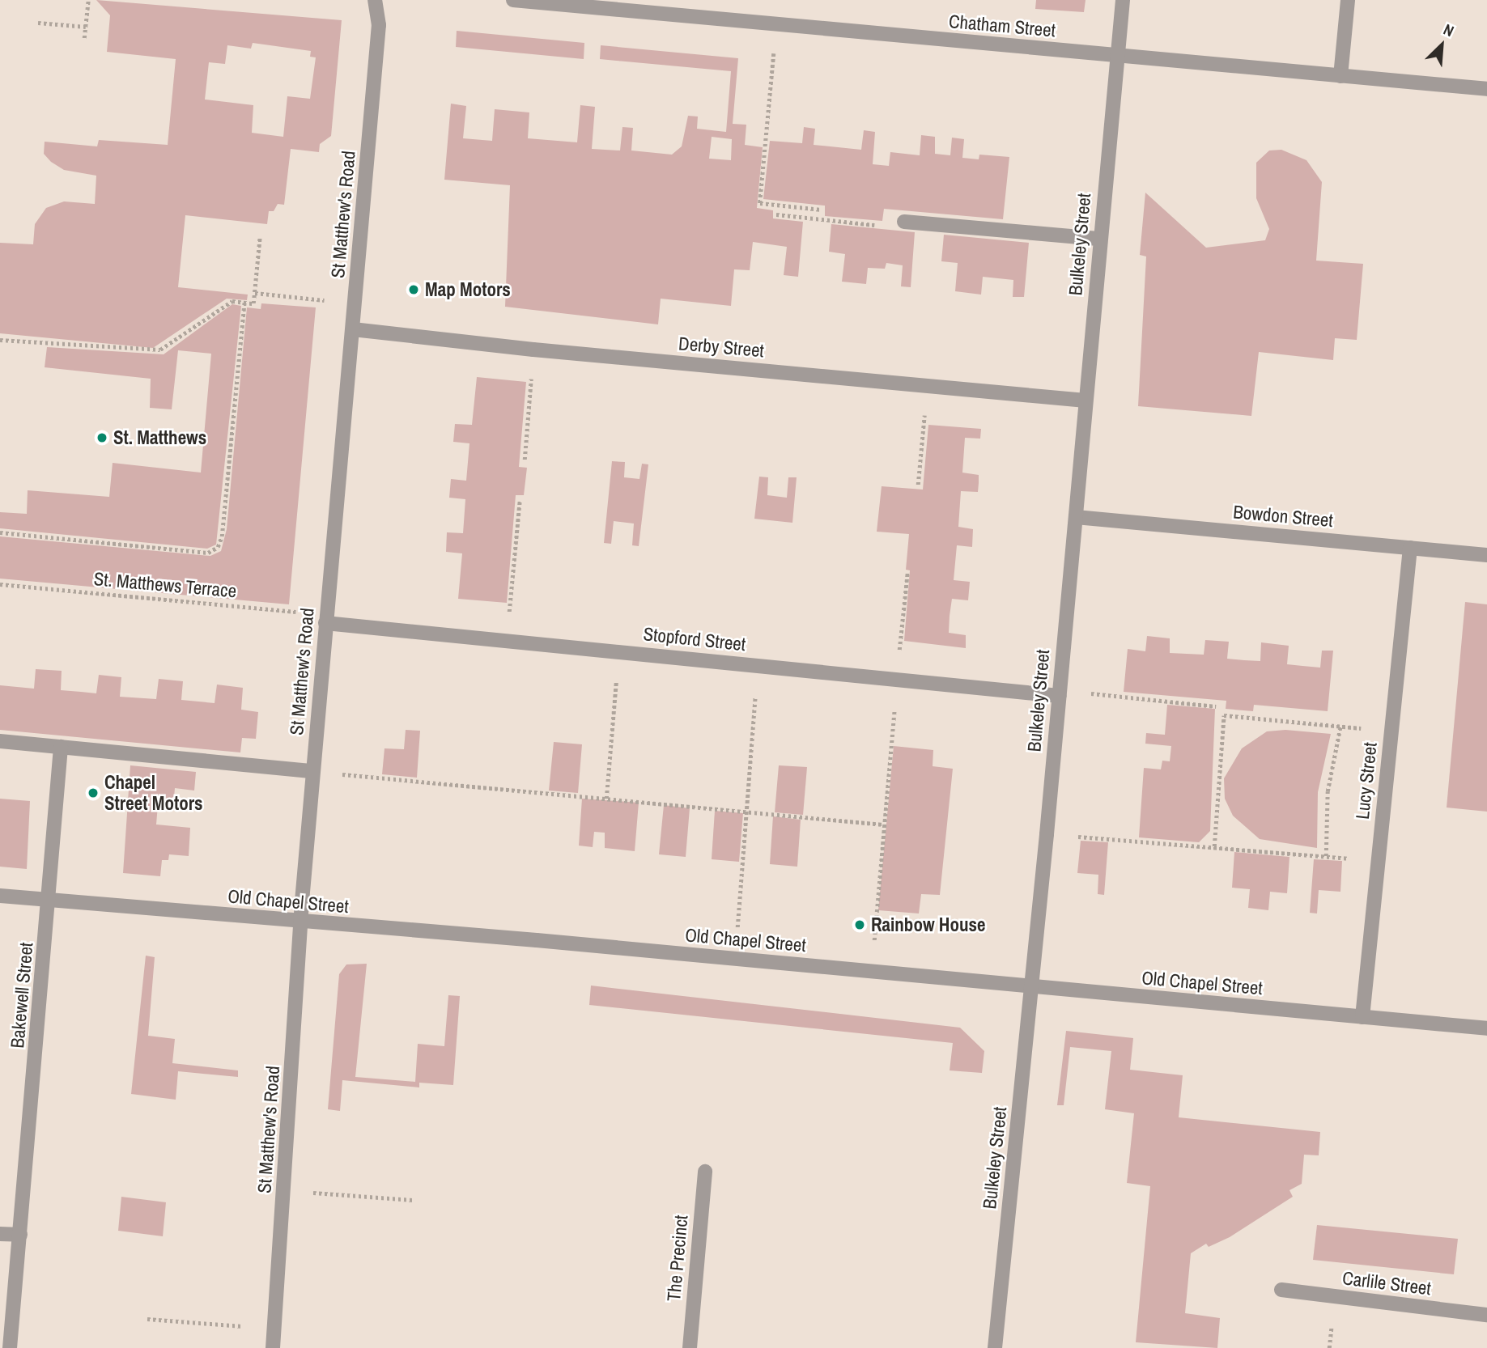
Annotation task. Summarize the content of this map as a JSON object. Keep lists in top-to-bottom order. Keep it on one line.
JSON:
{"streets":{"street":["Chatham Street","St Matthew's Road","Bulkeley Street","Derby Street","Bowdon Street","Stopford Street","Lucy Street","Old Chapel Street","Bakewell Street","The Precinct","Carlile Street"],"path":["St. Matthews Terrace"]},"crossings":[["Chatham Street","Bulkeley Street"],["St Matthew's Road","Derby Street"],["St Matthew's Road","St. Matthews Terrace"],["St Matthew's Road","Stopford Street"],["St Matthew's Road","Old Chapel Street"],["Bulkeley Street","Derby Street"],["Bulkeley Street","Bowdon Street"],["Bulkeley Street","Stopford Street"],["Bulkeley Street","Old Chapel Street"],["Bowdon Street","Lucy Street"],["St. Matthews Terrace","Stopford Street"],["Lucy Street","Old Chapel Street"],["Old Chapel Street","Bakewell Street"]],"places":["Map Motors","St. Matthews","Chapel Street Motors","Rainbow House"],"north":"top right"}
